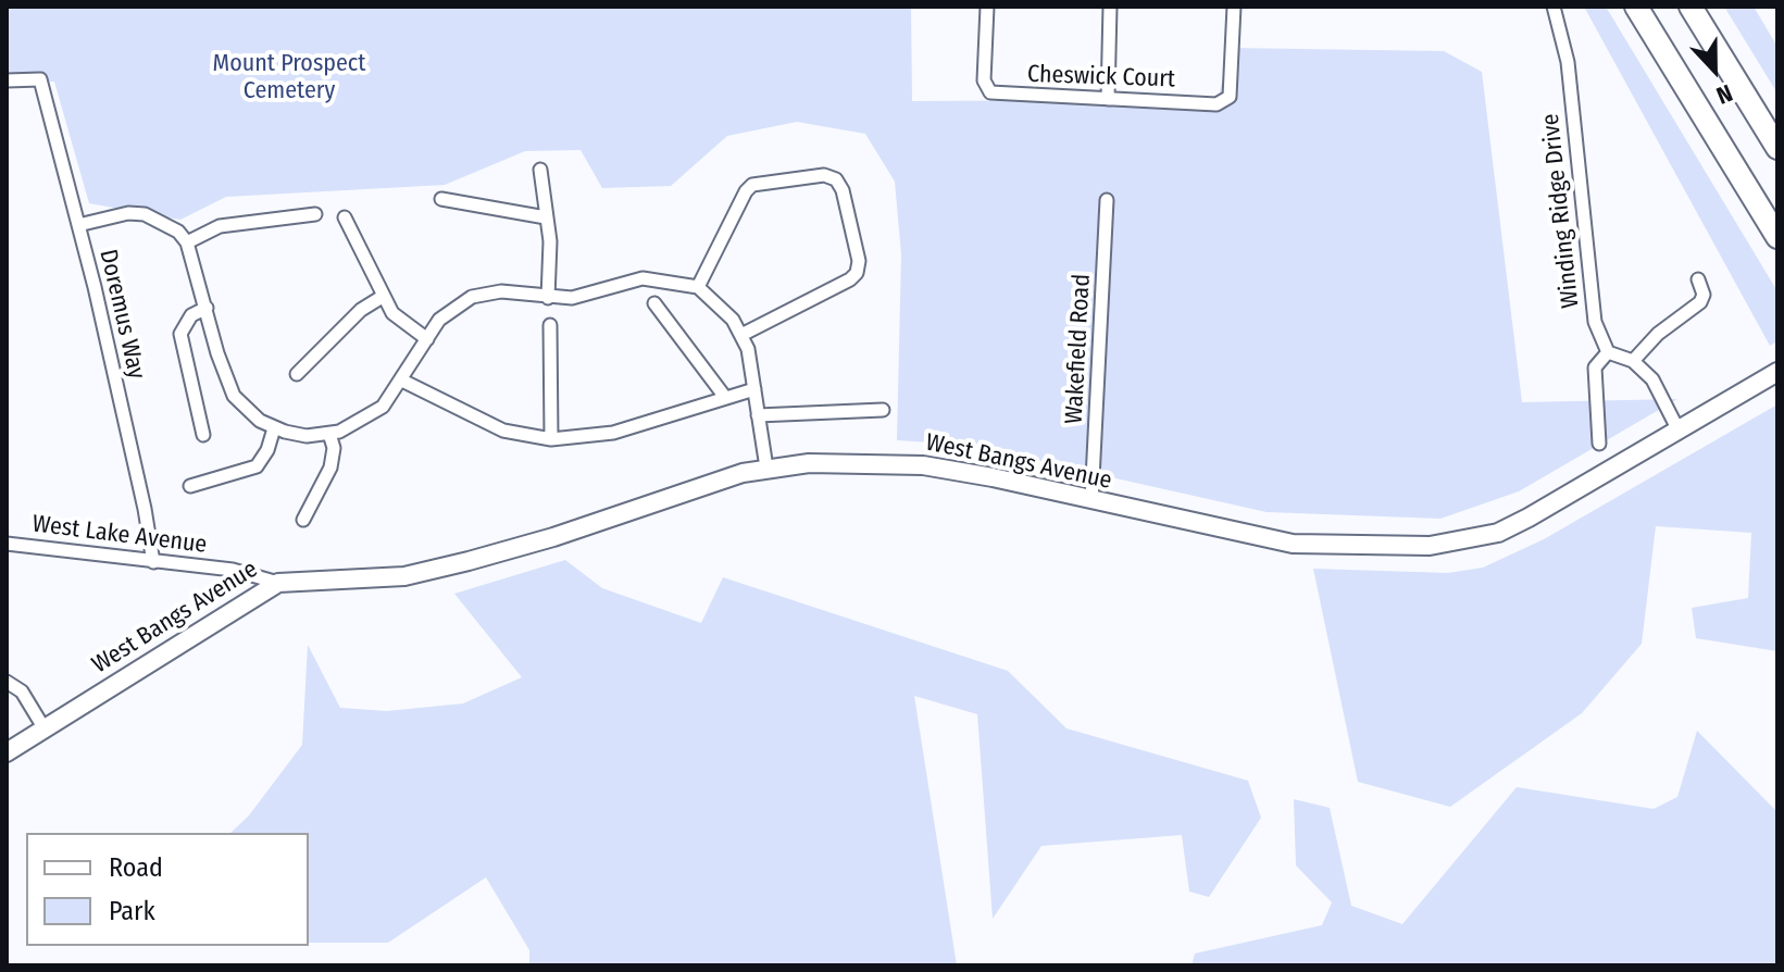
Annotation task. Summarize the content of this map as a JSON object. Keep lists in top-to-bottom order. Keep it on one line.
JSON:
{"streets":{"street":["Cheswick Court","Winding Ridge Drive","Doremus Way","Wakefield Road","West Bangs Avenue","West Lake Avenue"]},"crossings":[["Doremus Way","West Lake Avenue"],["Wakefield Road","West Bangs Avenue"],["West Bangs Avenue","West Lake Avenue"]],"parks":["Mount Prospect Cemetery"],"legend":["Road","Park"],"north":"bottom"}
